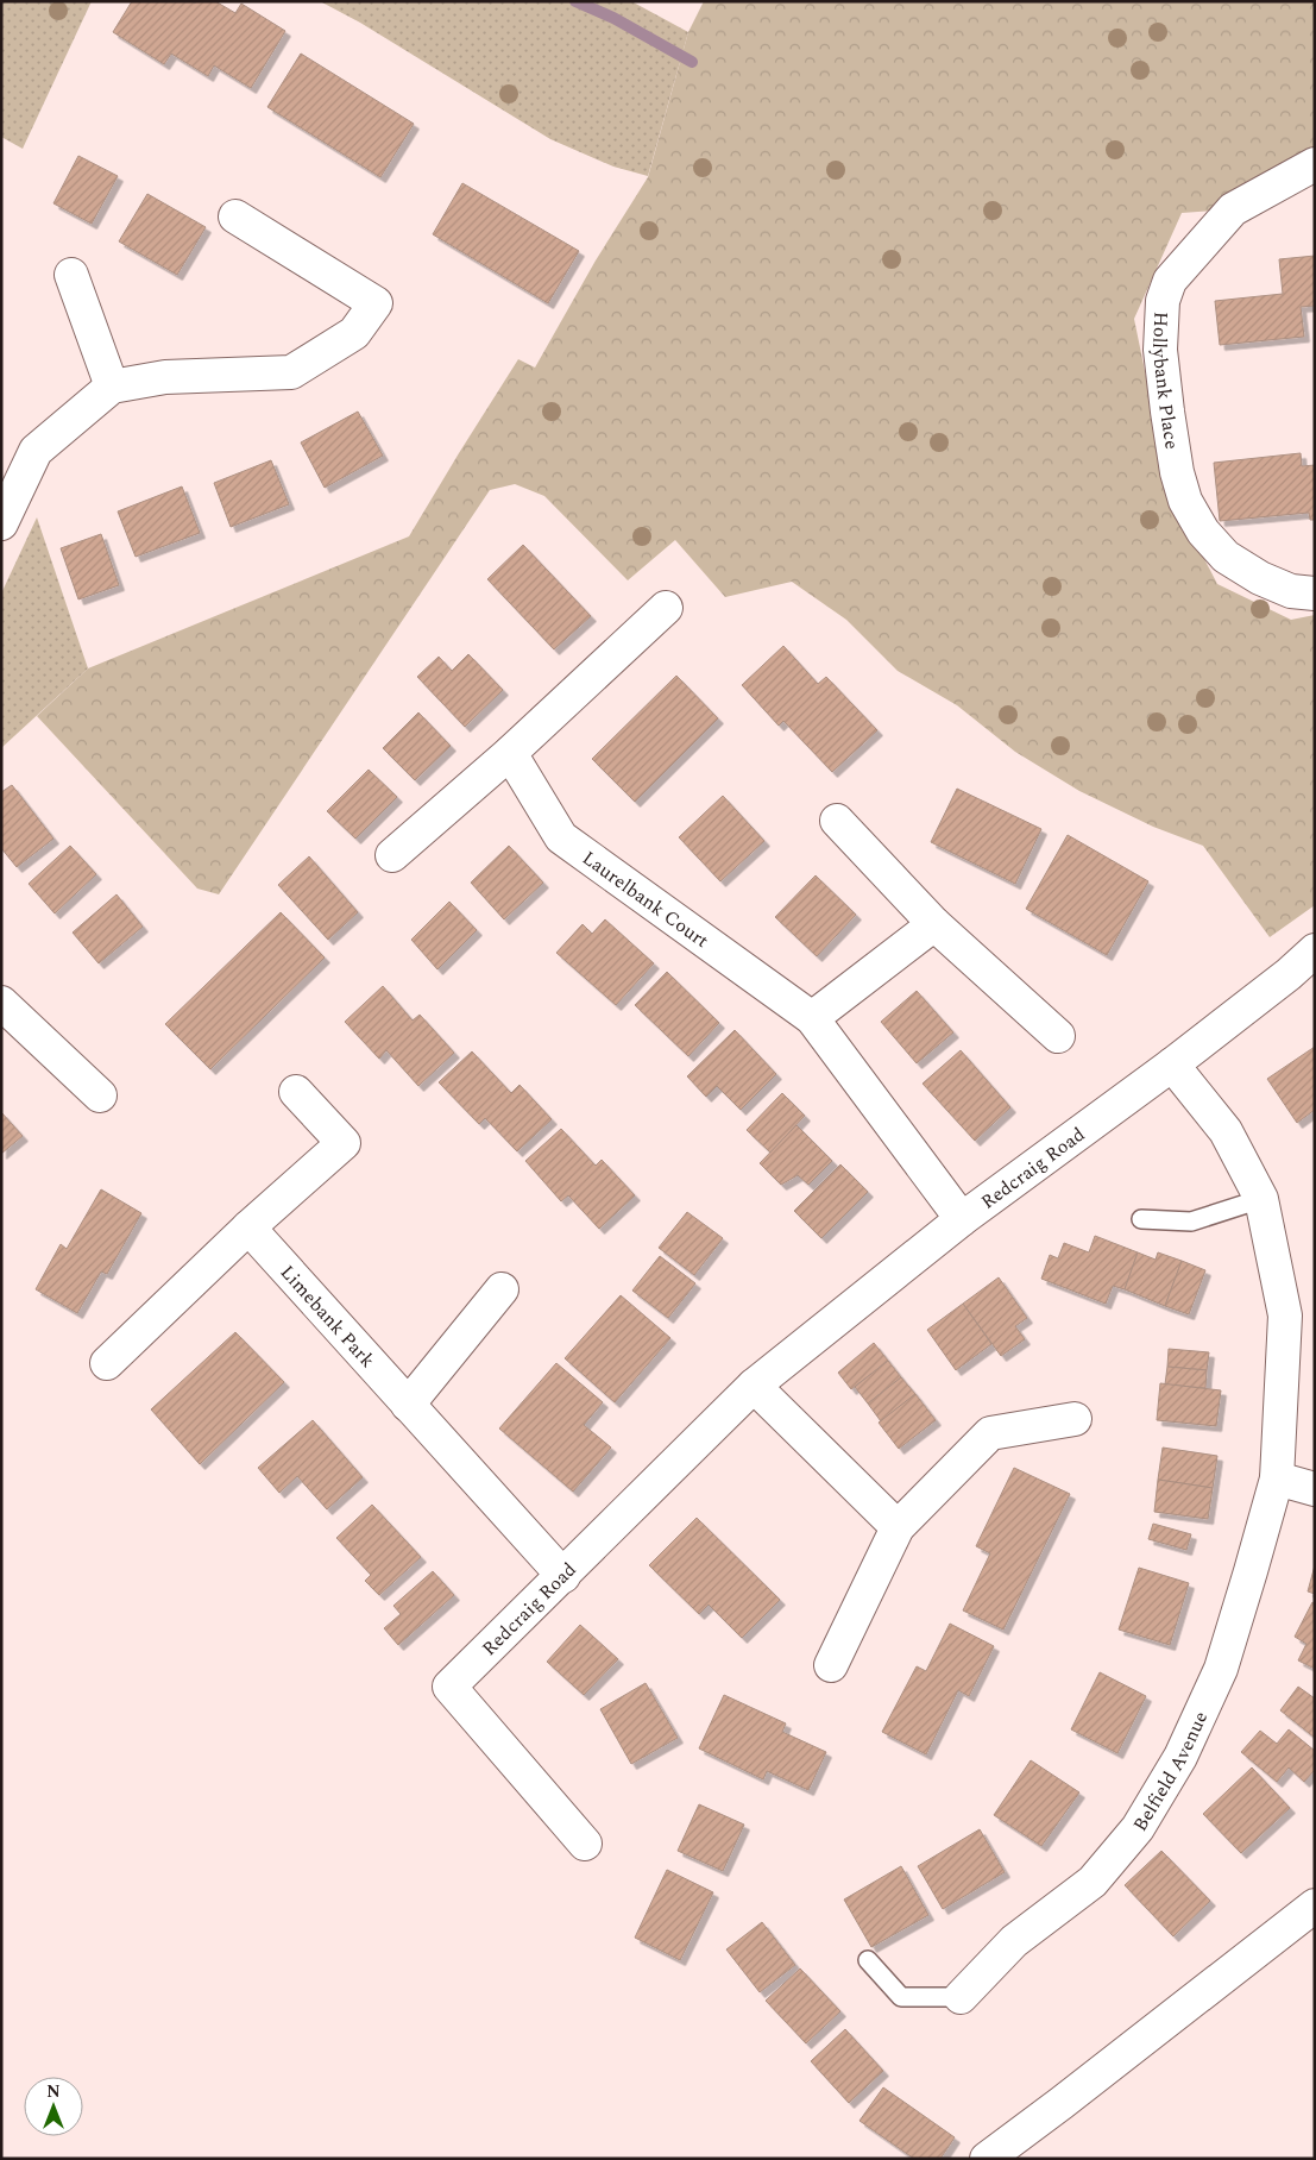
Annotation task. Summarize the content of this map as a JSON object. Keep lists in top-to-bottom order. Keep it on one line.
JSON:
{"streets":{"street":["Hollybank Place","Laurelbank Court","Redcraig Road","Limebank Park","Belfield Avenue"]},"crossings":[["Laurelbank Court","Redcraig Road"],["Redcraig Road","Limebank Park"],["Redcraig Road","Belfield Avenue"]],"north":"top"}
